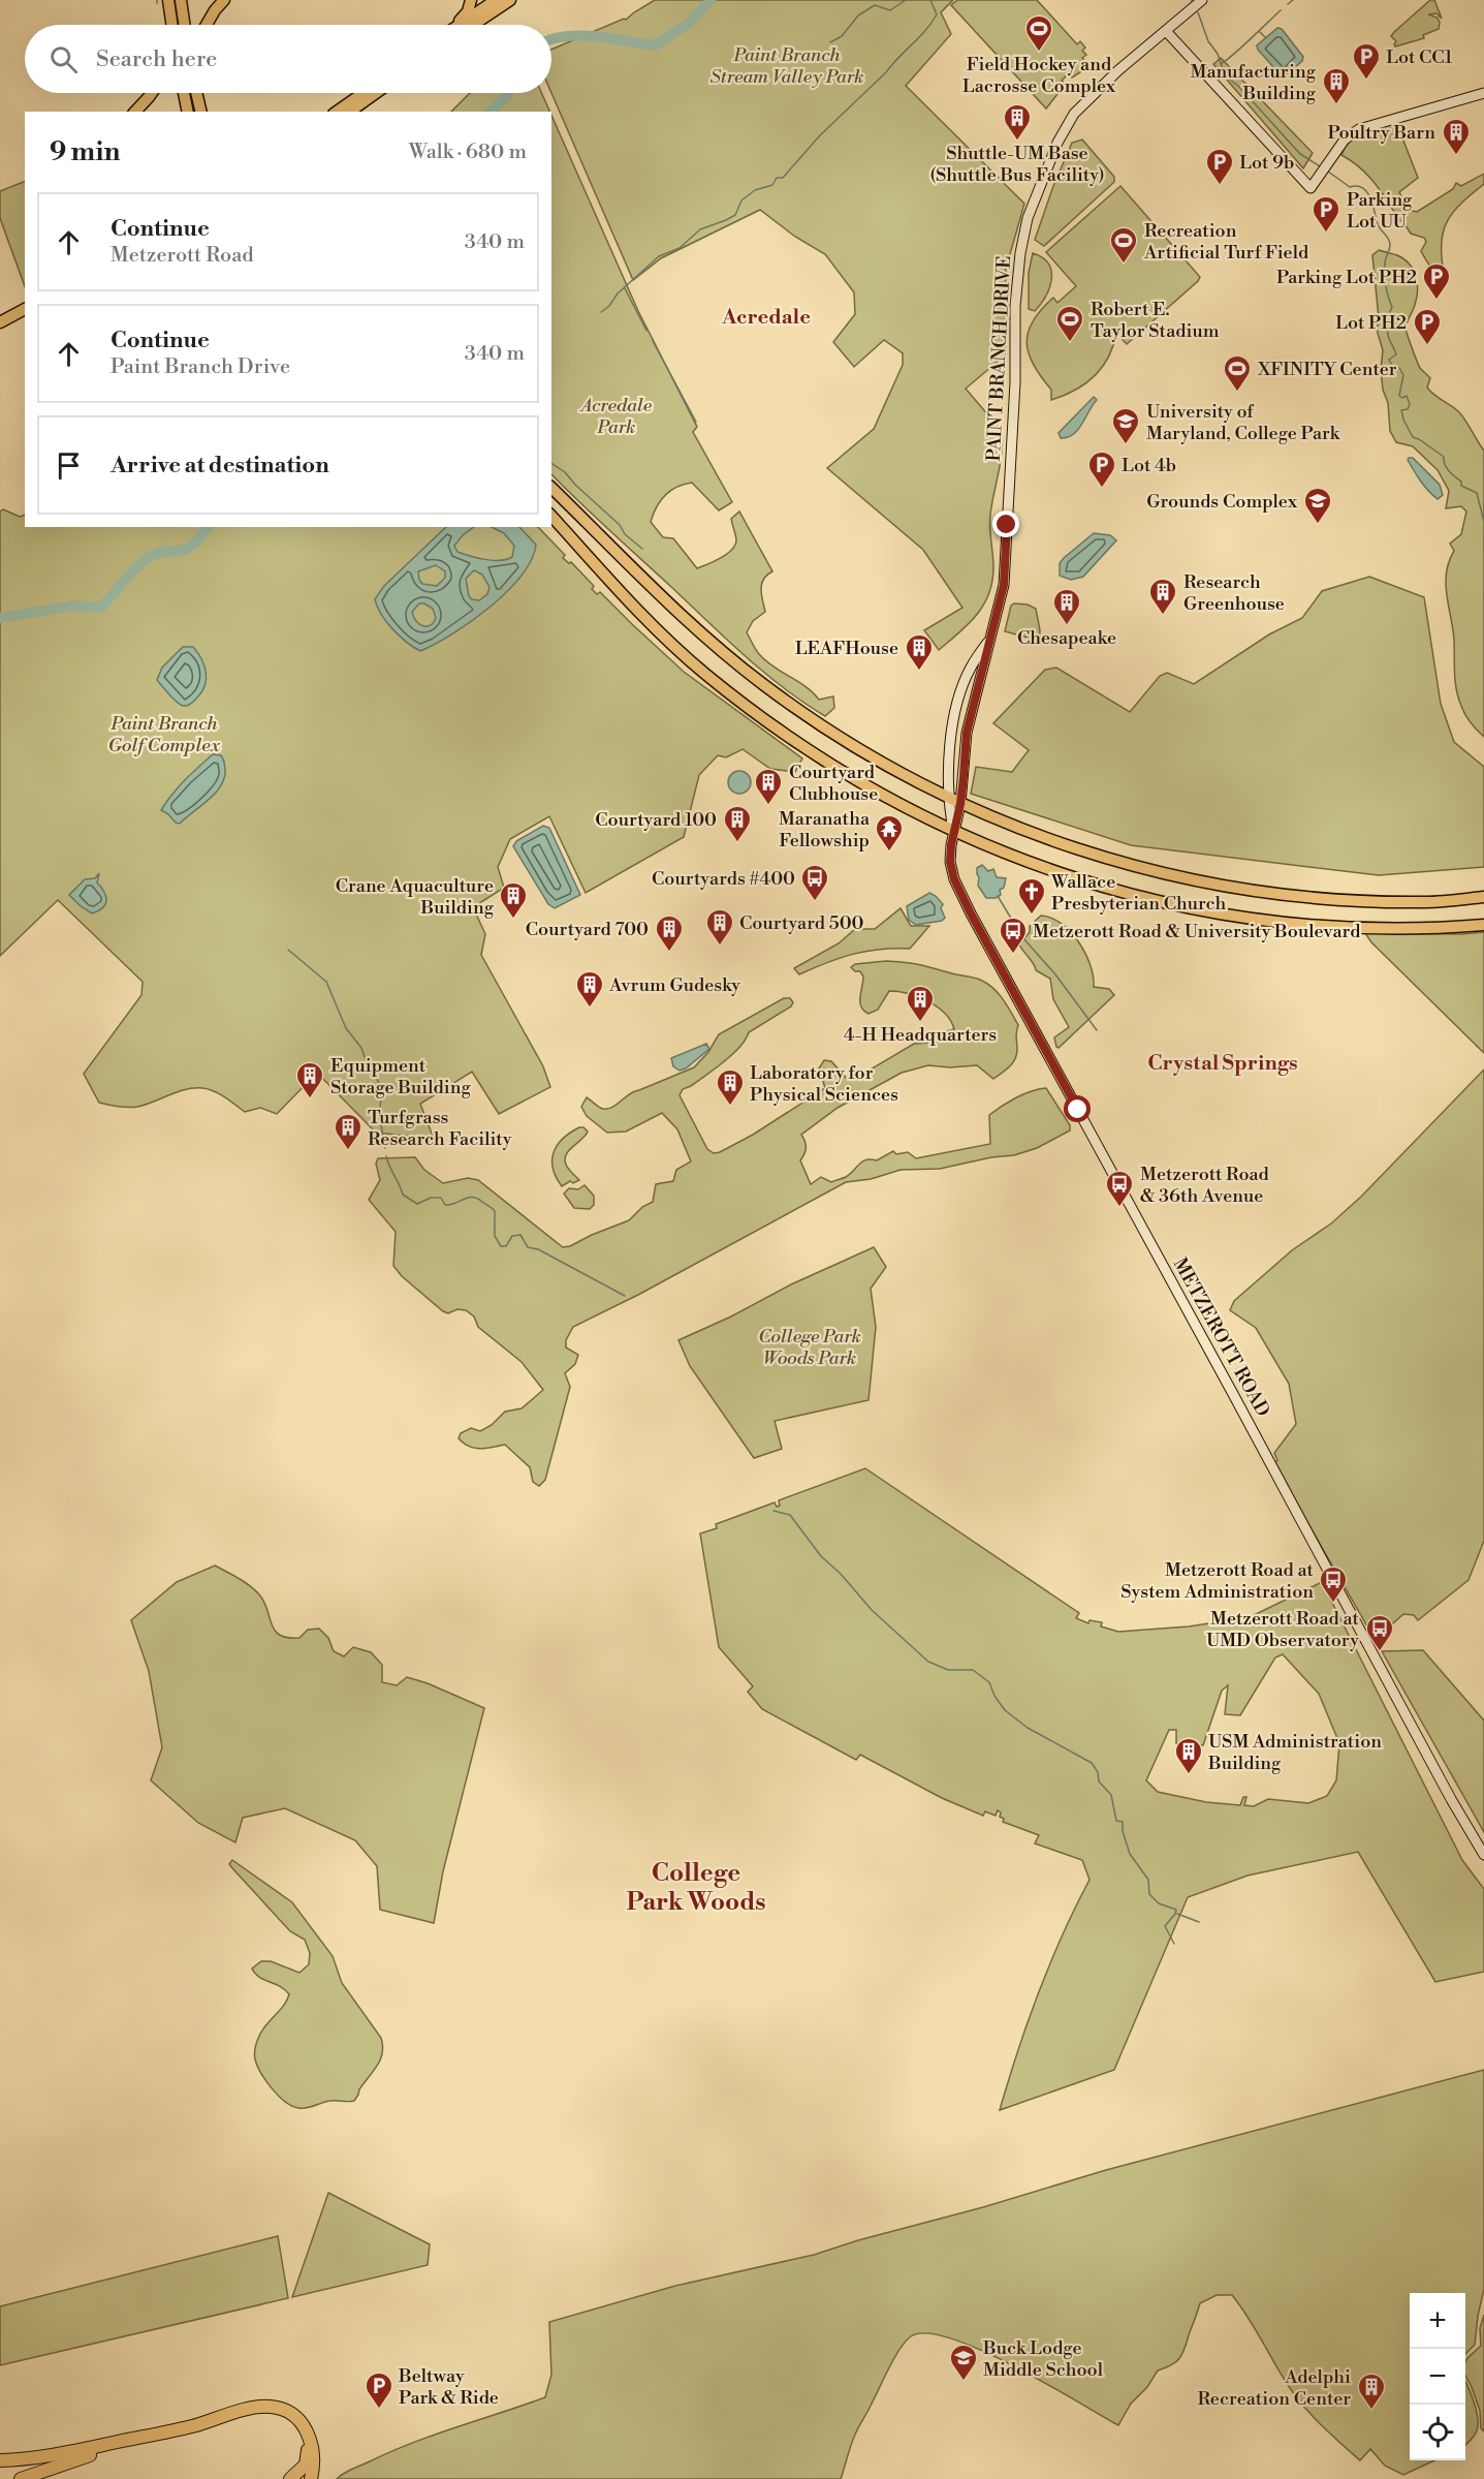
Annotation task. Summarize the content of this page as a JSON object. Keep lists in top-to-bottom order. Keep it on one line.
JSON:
{"streets":{"street":["PAINT BRANCH DRIVE","METZEROTT ROAD"]},"crossings":[["PAINT BRANCH DRIVE","METZEROTT ROAD"]],"districts":["Acredale","Crystal Springs","College Park Woods"],"parks":["Paint Branch Stream Valley Park","Acredale Park","Paint Branch Golf Complex","College Park Woods Park"],"places":{"sports":["Field Hockey and Lacrosse Complex","Recreation Artificial Turf Field","Robert E. Taylor Stadium","XFINITY Center"],"parking":["Lot CC1","Lot 9b","Parking Lot UU","Parking Lot PH2","Lot PH2","Lot 4b","Beltway Park & Ride"],"building":["Manufacturing Building","Shuttle-UM Base (Shuttle Bus Facility)","Poultry Barn","Research Greenhouse","Chesapeake","LEAFHouse","Courtyard Clubhouse","Courtyard 100","Crane Aquaculture Building","Courtyard 500","Courtyard 700","Avrum Gudesky","4-H Headquarters","Equipment Storage Building","Laboratory for Physical Sciences","Turfgrass Research Facility","USM Administration Building","Adelphi Recreation Center"],"school or university":["University of Maryland, College Park","Grounds Complex","Buck Lodge Middle School"],"temple":["Maranatha Fellowship"],"bus stop":["Courtyards #400","Metzerott Road & University Boulevard","Metzerott Road & 36th Avenue","Metzerott Road at System Administration","Metzerott Road at UMD Observatory"],"church":["Wallace Presbyterian Church"]},"page":{"search":"Search here","heading":["9 min","Walk · 680 m"],"list":[["Continue","Metzerott Road","340 m"],["Continue","Paint Branch Drive","340 m"],"Arrive at destination"],"map_buttons":["+","−"]}}
